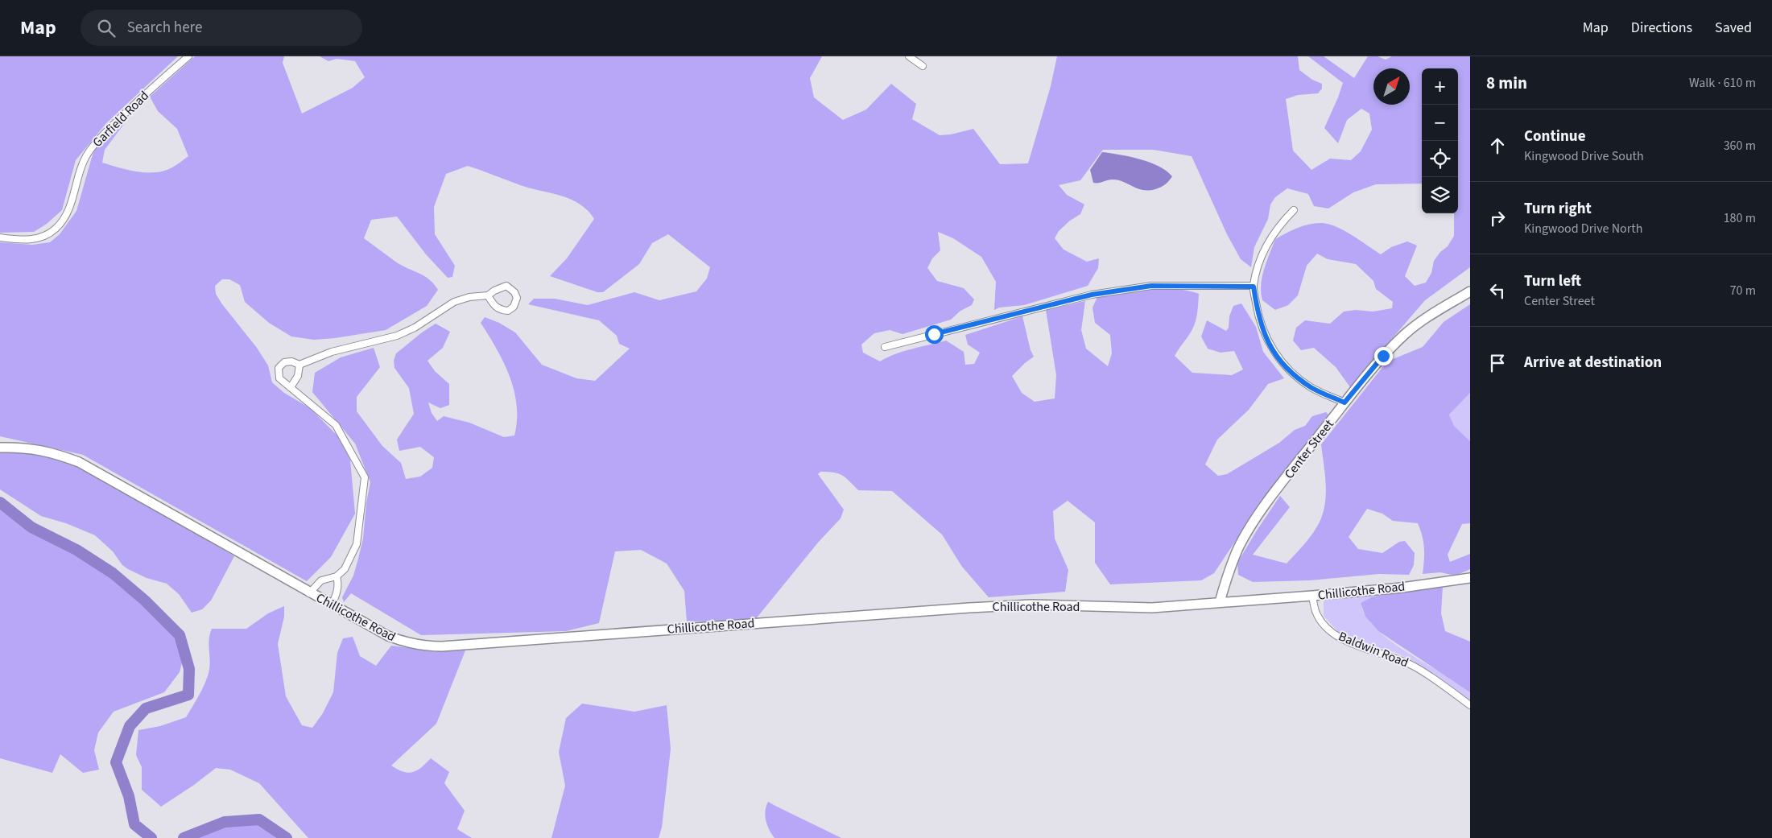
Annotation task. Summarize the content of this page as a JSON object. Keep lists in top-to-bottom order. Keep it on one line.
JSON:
{"streets":{"main road":["Center Street","Chillicothe Road"],"street":["Garfield Road","Baldwin Road"]},"crossings":[["Center Street","Chillicothe Road"],["Chillicothe Road","Baldwin Road"]],"north":"top right","page":{"header":"Map","search":"Search here","nav":["Map","Directions","Saved"],"heading":["8 min","Walk · 610 m"],"map_buttons":["+","−"],"list":[["Continue","Kingwood Drive South","360 m"],["Turn right","Kingwood Drive North","180 m"],["Turn left","Center Street","70 m"],"Arrive at destination"]}}
